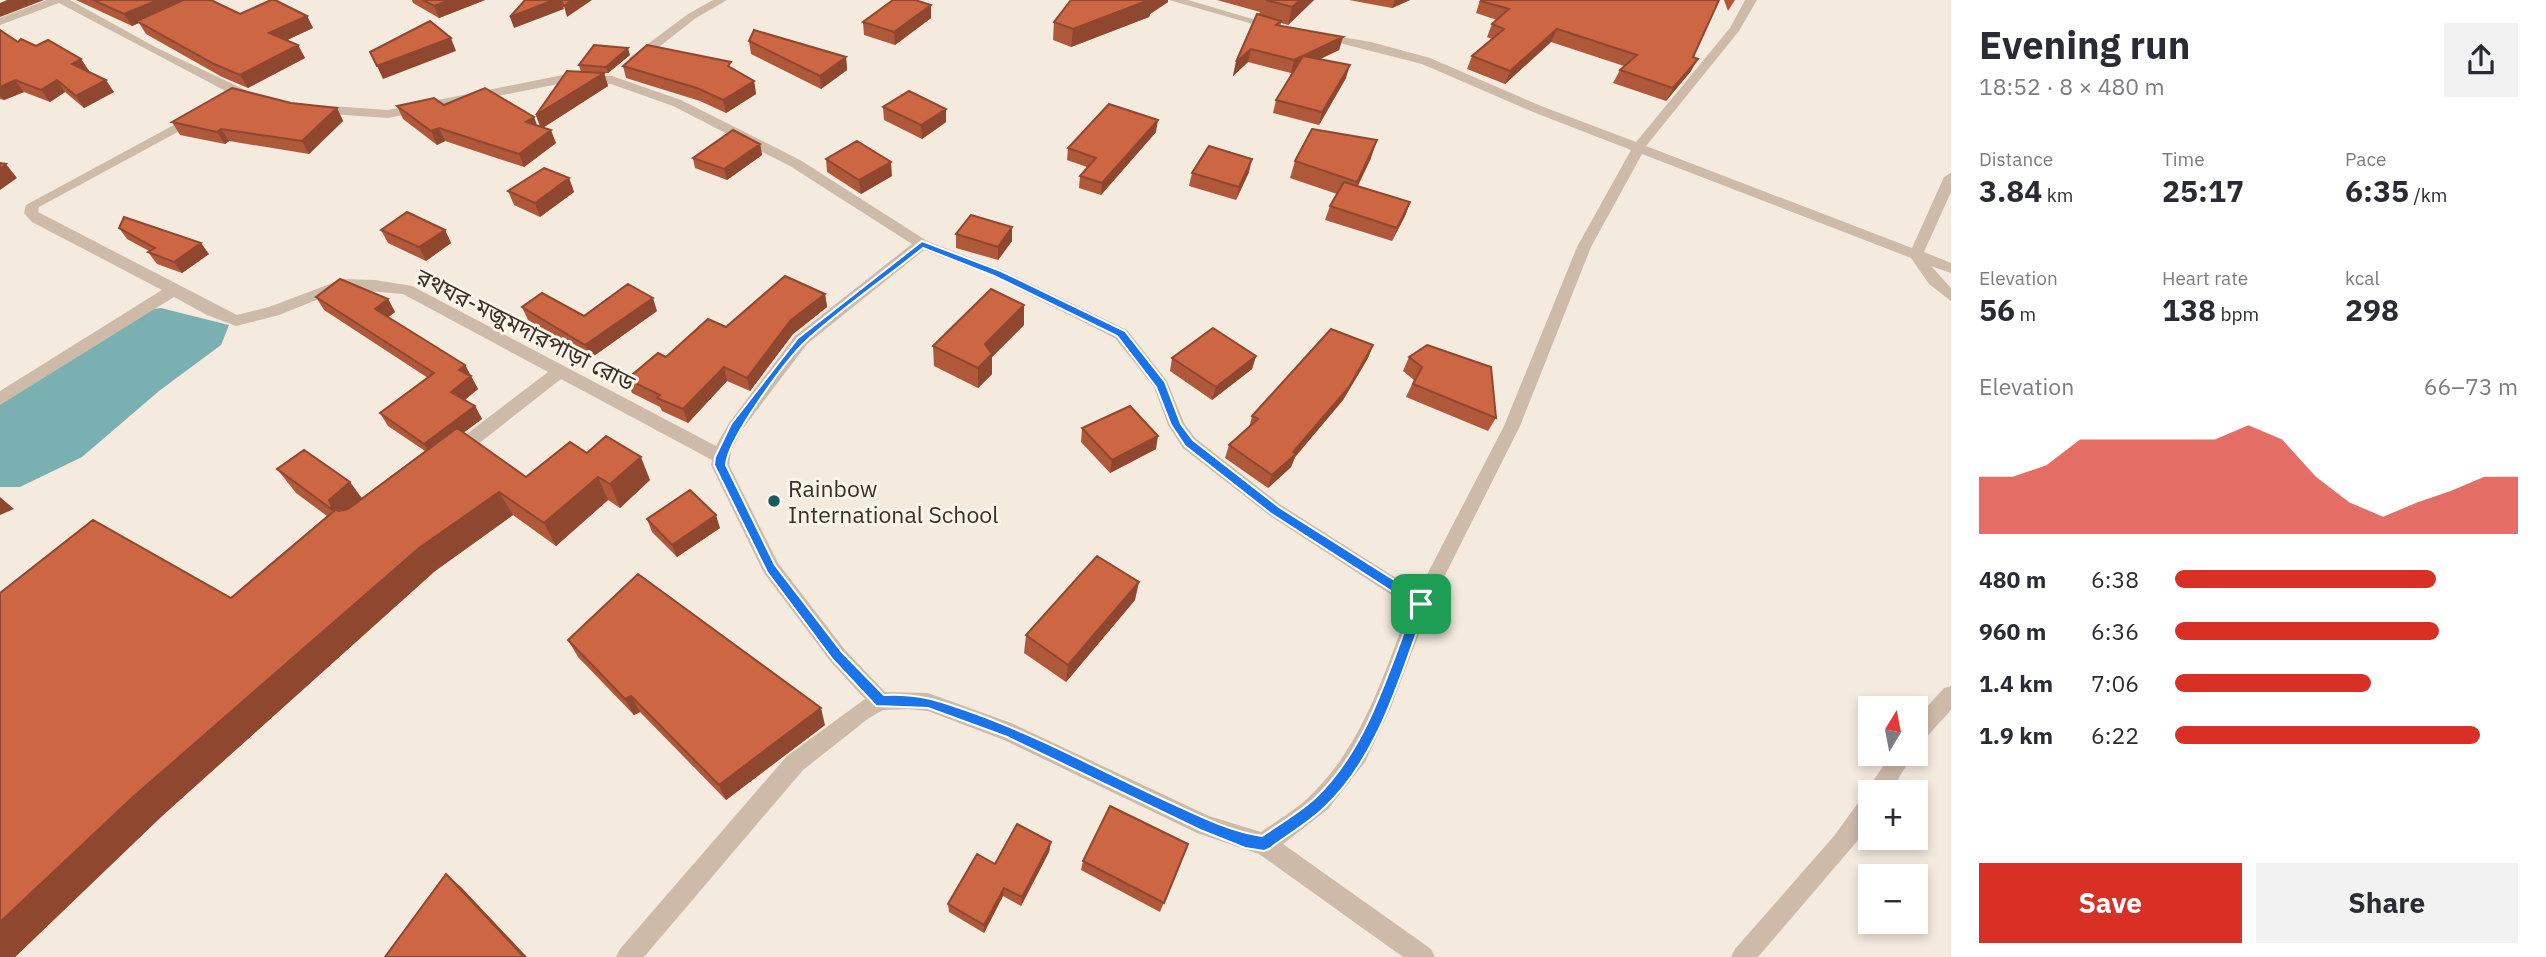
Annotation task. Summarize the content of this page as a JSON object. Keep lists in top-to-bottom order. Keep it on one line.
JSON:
{"streets":{"street":["রথঘর-মজুমদারপাড়া রোড"]},"places":["Rainbow International School"],"north":"top","page":{"heading":["Evening run","18:52 · 8 × 480 m"],"stats":[["Distance","3.84 km"],["Time","25:17"],["Pace","6:35 /km"],["Elevation","56 m"],["Heart rate","138 bpm"],["kcal","298"]],"chart":["Elevation","66–73 m"],"list":[{"name":"480 m","note":"6:38"},{"name":"960 m","note":"6:36"},{"name":"1.4 km","note":"7:06"},{"name":"1.9 km","note":"6:22"}],"map_buttons":["+","−"],"buttons":["Save","Share"]}}
